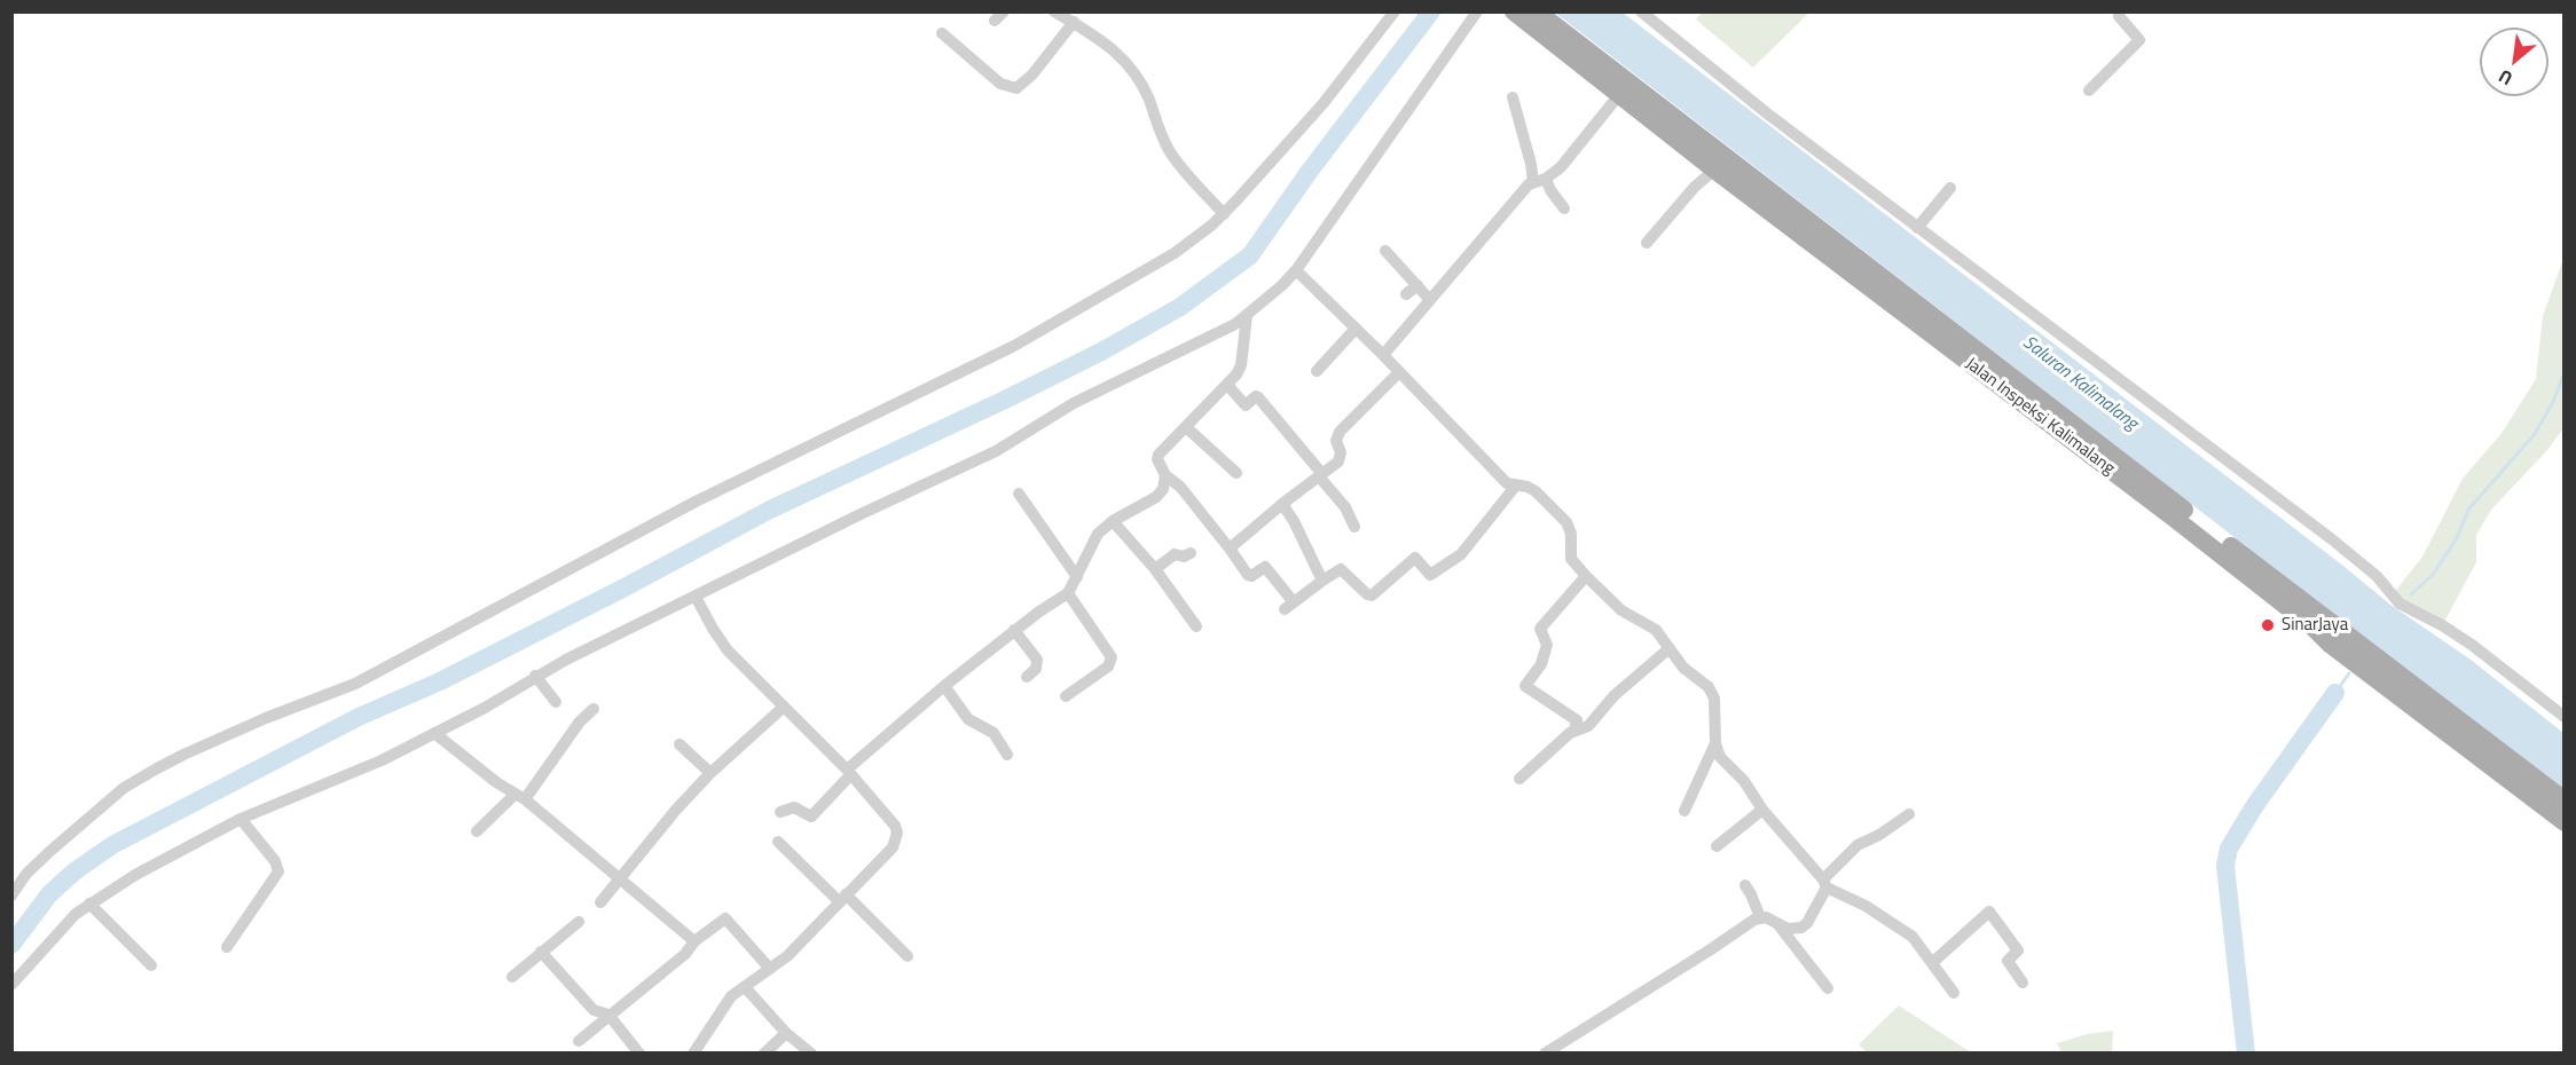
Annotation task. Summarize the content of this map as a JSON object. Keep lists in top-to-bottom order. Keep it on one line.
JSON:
{"streets":{"main road":["Jalan Inspeksi Kalimalang"]},"water":["Saluran Kalimalang"],"places":["SinarJaya"],"north":"bottom left"}
